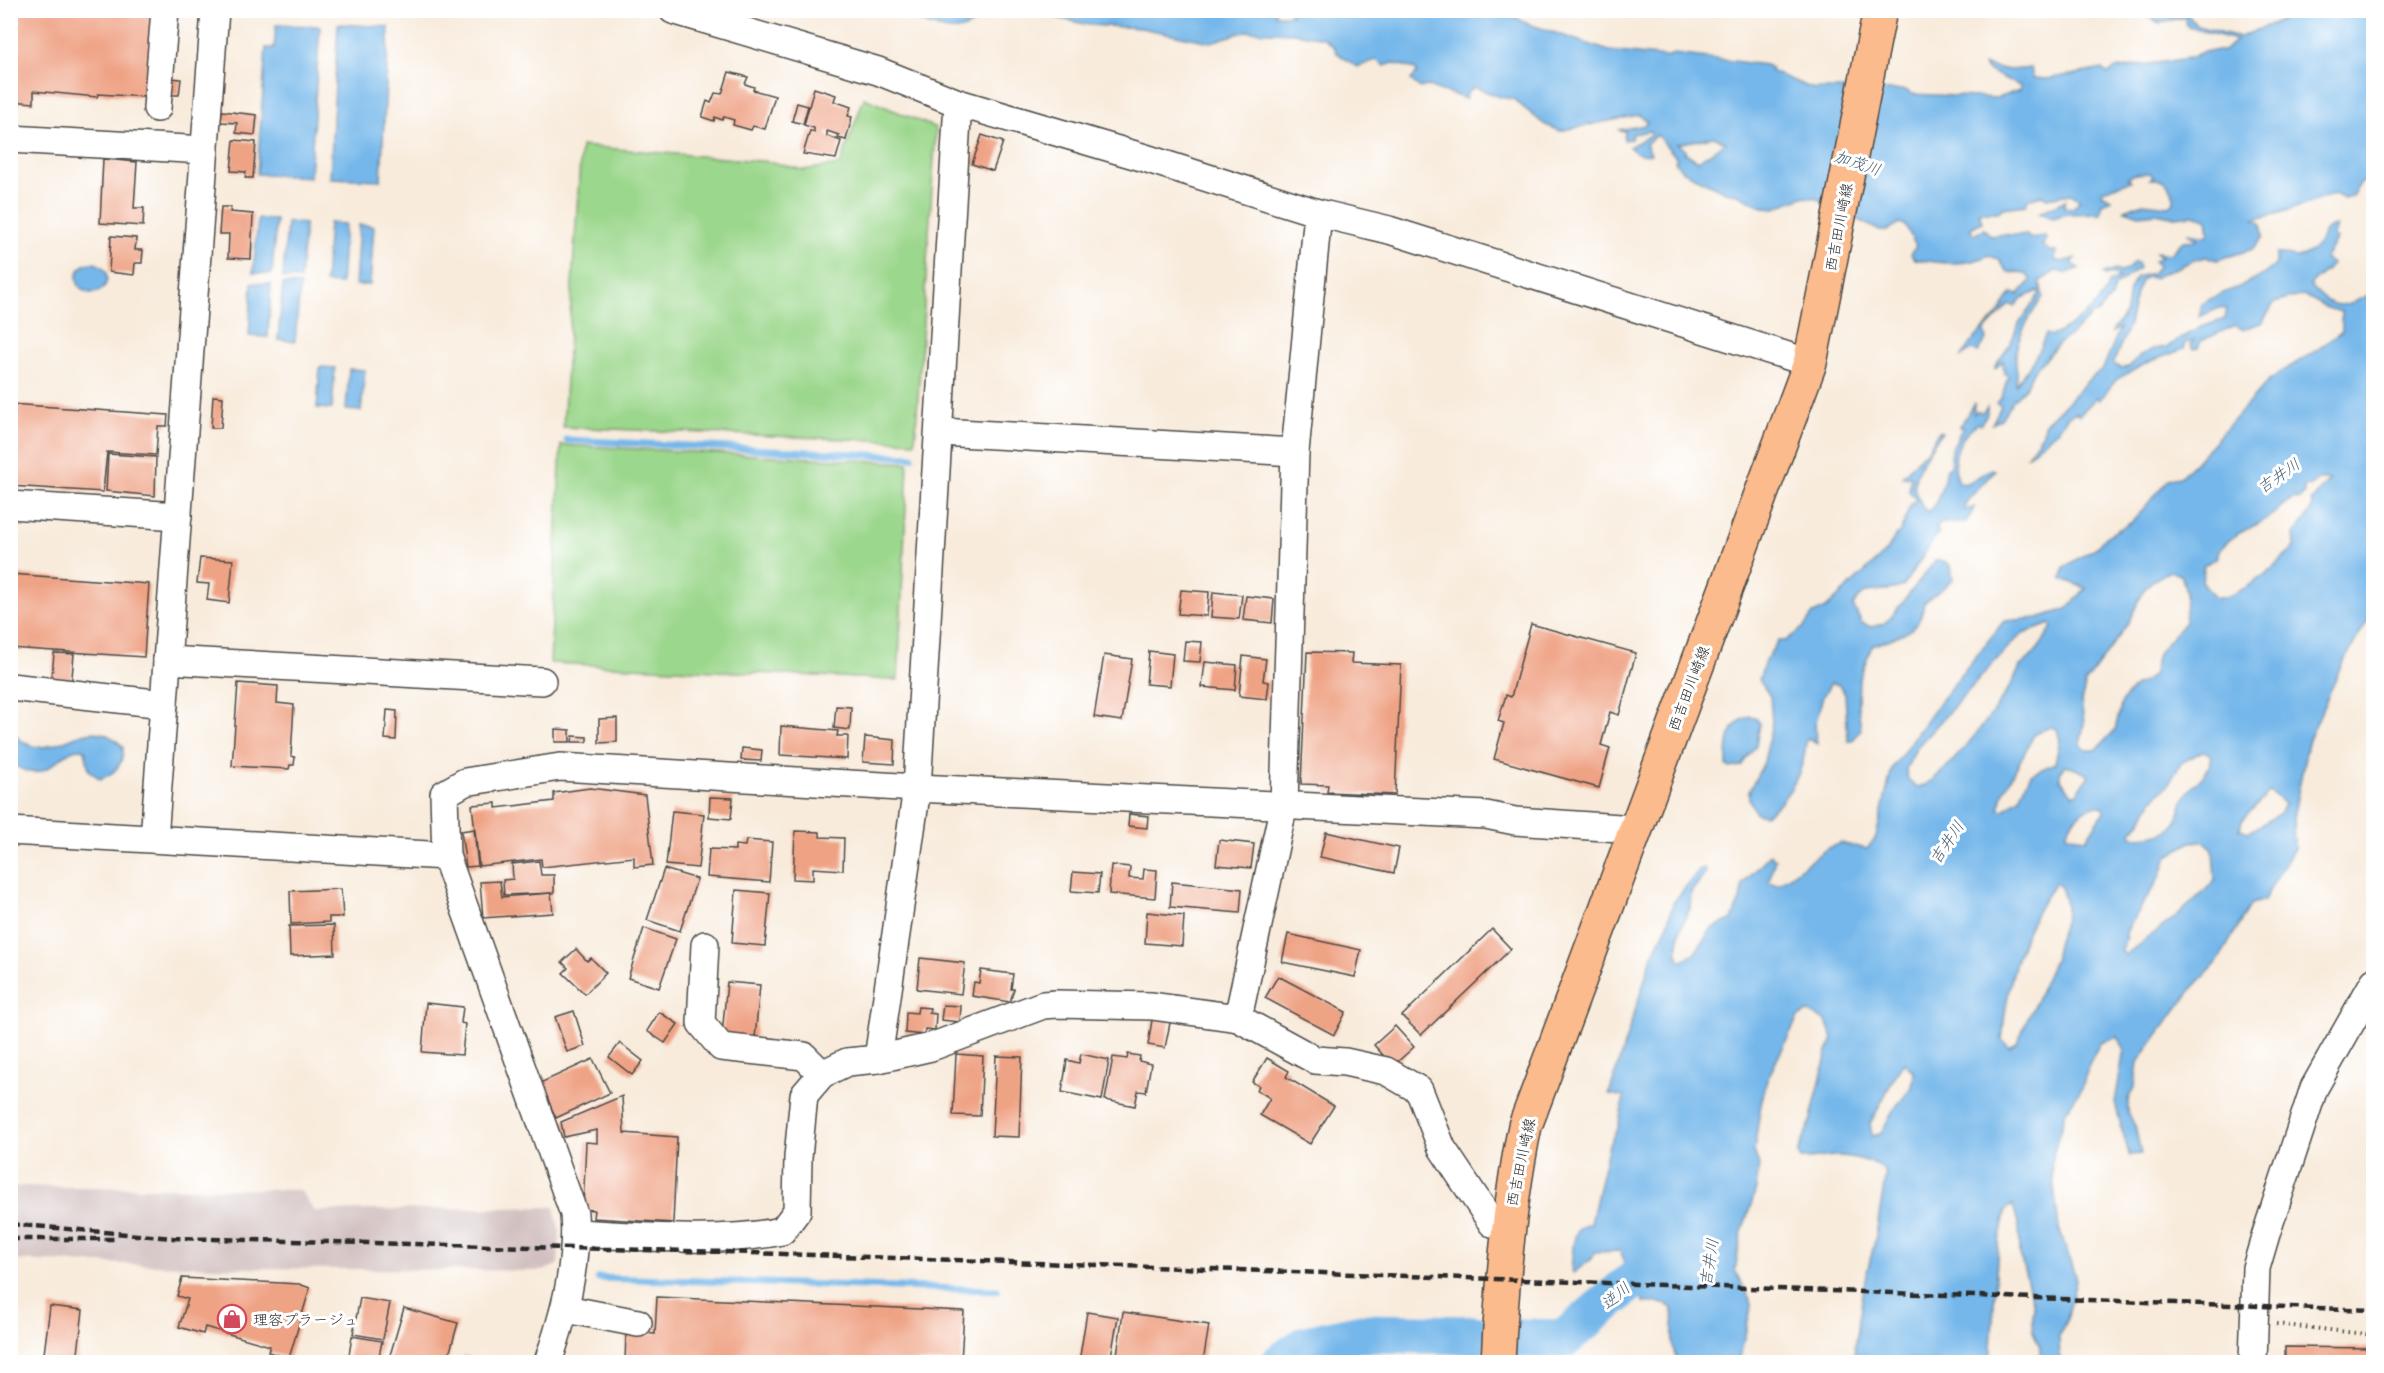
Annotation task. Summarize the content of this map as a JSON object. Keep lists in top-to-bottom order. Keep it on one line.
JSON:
{"streets":{"main road":["西吉田川崎線"]},"water":["加茂川","吉井川","逆川"],"places":{"shop":["理容プラージュ"]}}
